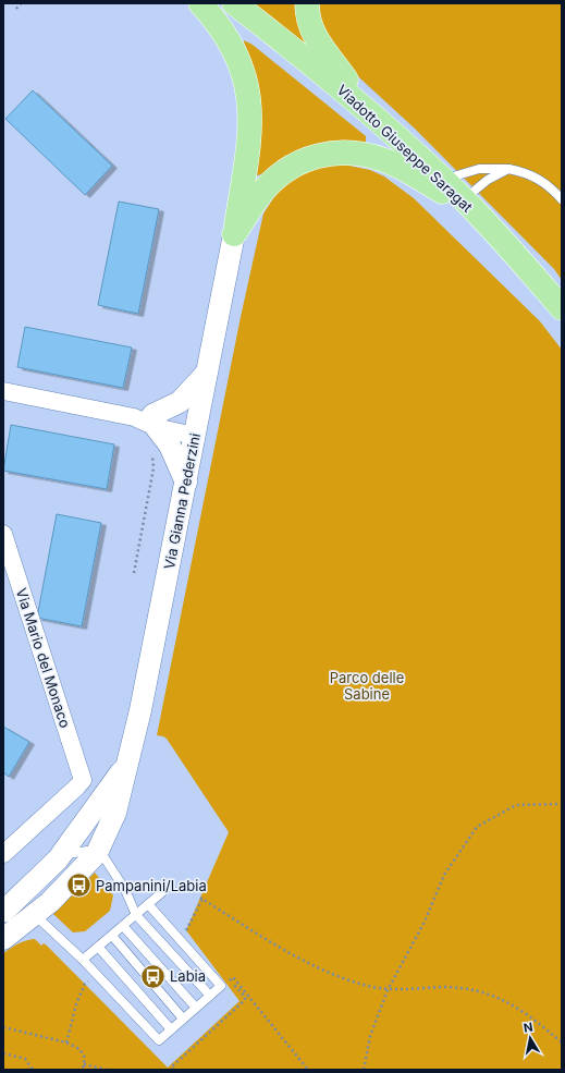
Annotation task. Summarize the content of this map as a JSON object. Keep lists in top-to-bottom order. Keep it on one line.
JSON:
{"streets":{"main road":["Viadotto Giuseppe Saragat"],"street":["Via Gianna Pederzini","Via Mario del Monaco"]},"parks":["Parco delle Sabine"],"places":{"bus stop":["Pampanini/Labia","Labia"]},"north":"top"}
